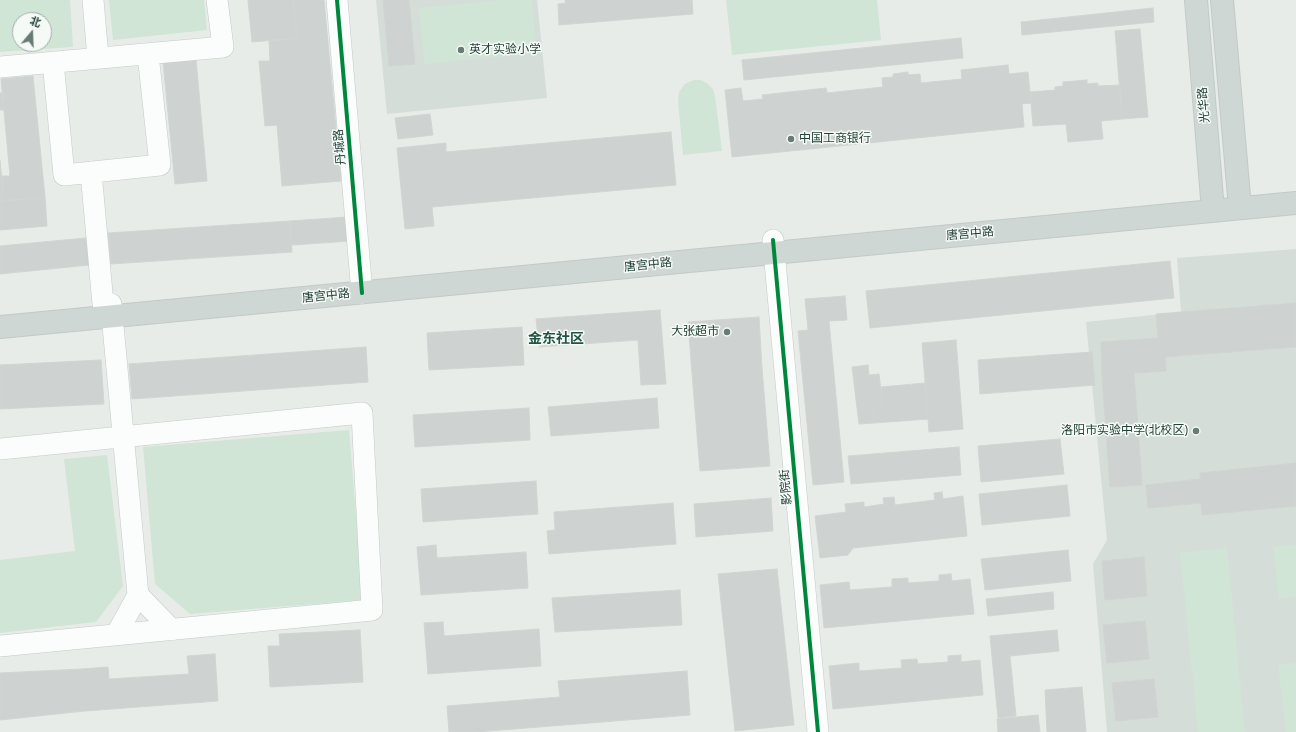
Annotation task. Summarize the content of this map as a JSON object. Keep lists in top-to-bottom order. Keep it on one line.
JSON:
{"streets":{"main road":["光华路","唐宫中路"],"street":["丹城路","影院街"]},"crossings":[["光华路","唐宫中路"],["丹城路","唐宫中路"],["唐宫中路","影院街"]],"districts":["金东社区"],"places":["英才实验小学","中国工商银行","大张超市","洛阳市实验中学(北校区)"],"north":"top"}
